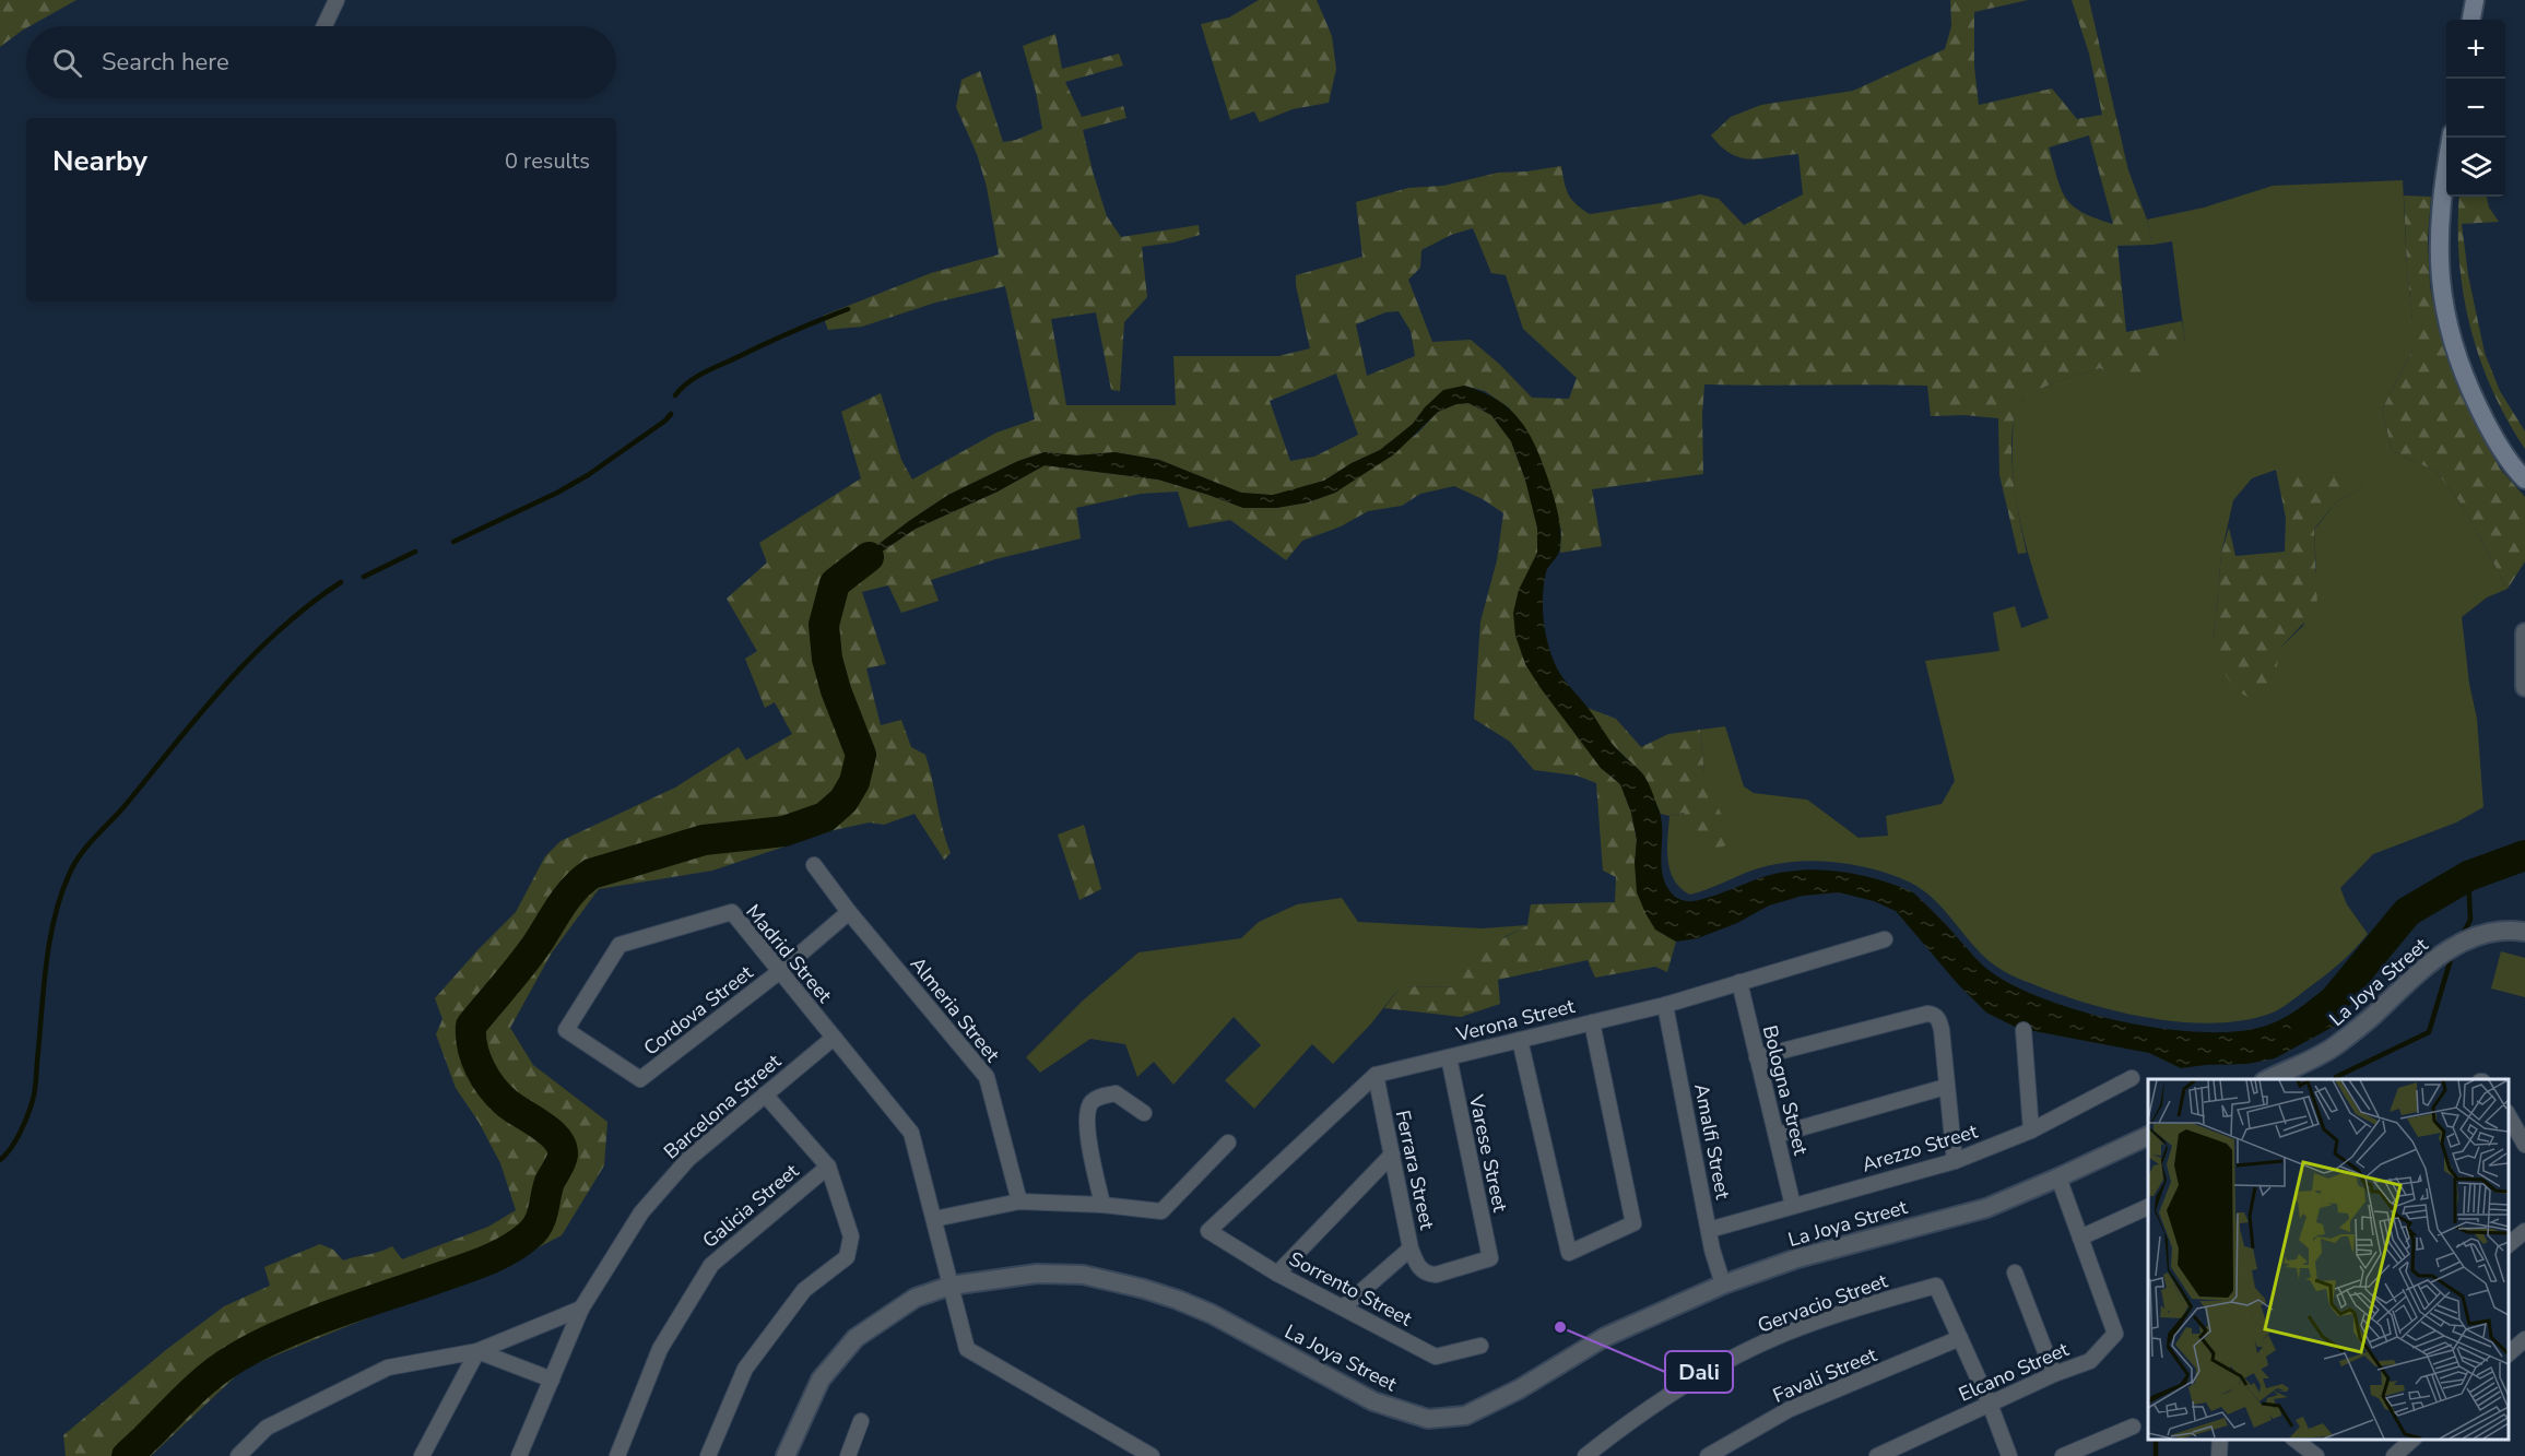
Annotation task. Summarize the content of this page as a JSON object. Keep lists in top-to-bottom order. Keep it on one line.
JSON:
{"streets":{"street":["Madrid Street","La Joya Street","Almeria Street","Cordova Street","Verona Street","Bologna Street","Barcelona Street","Amalfi Street","Arezzo Street","Varese Street","Ferrara Street","Galicia Street","Sorrento Street","Gervacio Street","Elcano Street","Favali Street"]},"crossings":[["Madrid Street","La Joya Street"],["Madrid Street","Cordova Street"],["Madrid Street","Barcelona Street"],["La Joya Street","Amalfi Street"],["La Joya Street","Elcano Street"],["Almeria Street","Cordova Street"],["Verona Street","Bologna Street"],["Verona Street","Amalfi Street"],["Verona Street","Varese Street"],["Verona Street","Ferrara Street"],["Verona Street","Sorrento Street"],["Bologna Street","Arezzo Street"],["Amalfi Street","Arezzo Street"],["Varese Street","Ferrara Street"],["Gervacio Street","Elcano Street"],["Gervacio Street","Favali Street"]],"places":["Dali"],"page":{"map_buttons":["+","−"],"search":"Search here","heading":["Nearby","0 results"]}}
